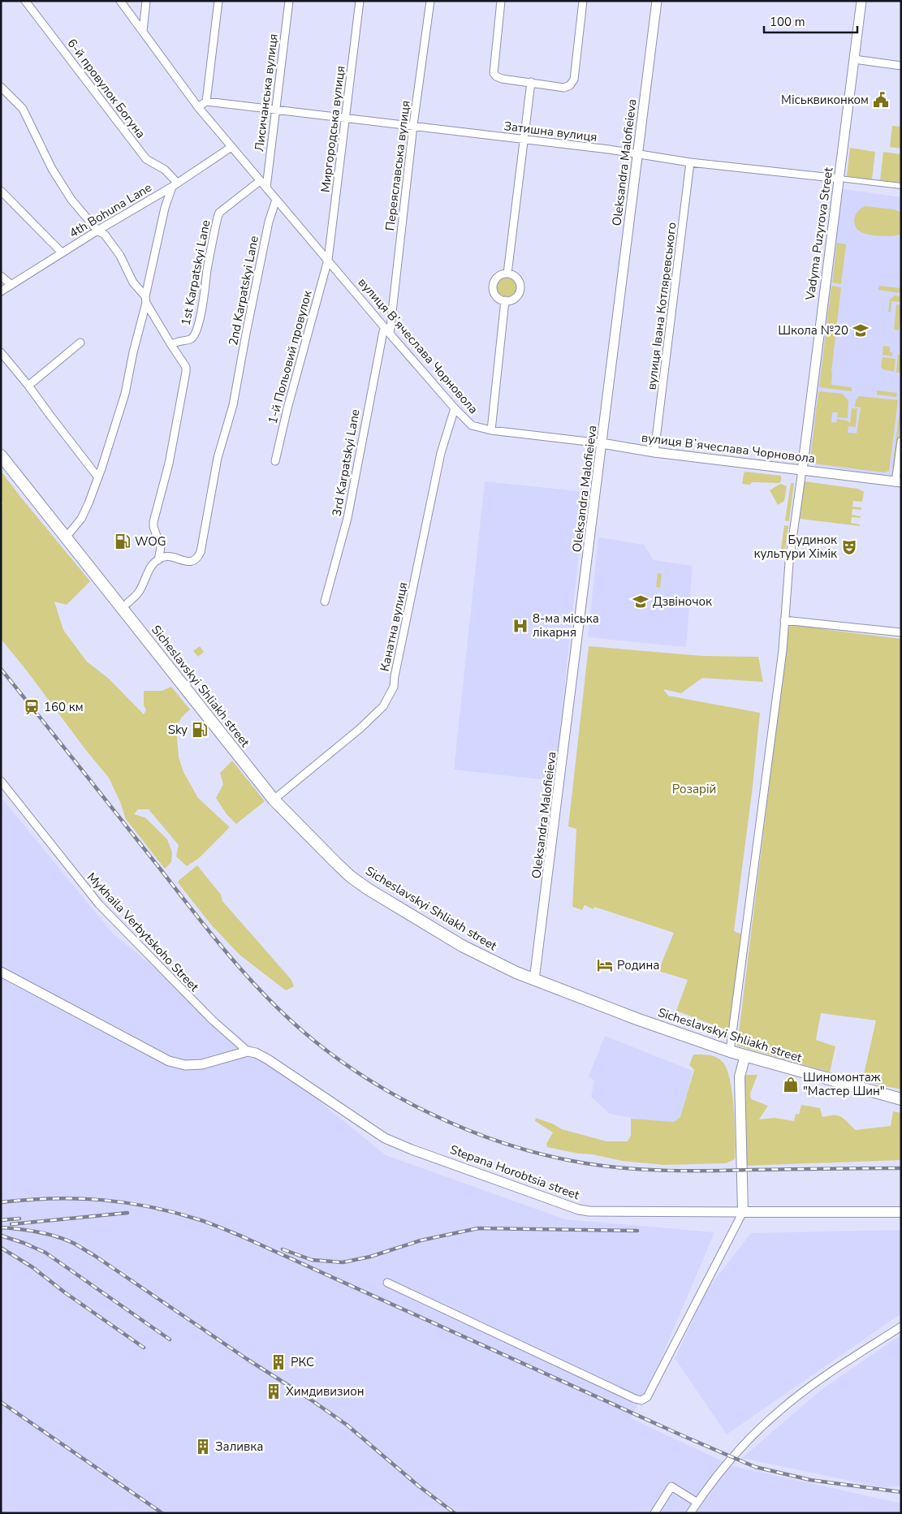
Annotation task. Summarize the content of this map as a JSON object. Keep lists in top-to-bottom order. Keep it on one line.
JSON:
{"streets":{"main road":["Sicheslavskyi Shliakh street","Stepana Horobtsia street"],"street":["6-й провулок Богуна","Лисичанська вулиця","Миргородська вулиця","Затишна вулиця","Oleksandra Malofieieva","Переяславська вулиця","4th Bohuna Lane","Vadyma Puzyrova Street","1st Karpatskyi Lane","2nd Karpatskyi Lane","вулиця Івана Котляревського","вулиця Вʼячеслава Чорновола","1-й Польовий провулок","3rd Karpatskyi Lane","Канатна вулиця","Mykhaila Verbytskoho Street"]},"crossings":[["6-й провулок Богуна","4th Bohuna Lane"],["Лисичанська вулиця","Затишна вулиця"],["Лисичанська вулиця","вулиця Вʼячеслава Чорновола"],["Миргородська вулиця","Затишна вулиця"],["Миргородська вулиця","вулиця Вʼячеслава Чорновола"],["Миргородська вулиця","1-й Польовий провулок"],["Затишна вулиця","Oleksandra Malofieieva"],["Затишна вулиця","Переяславська вулиця"],["Затишна вулиця","Vadyma Puzyrova Street"],["Затишна вулиця","вулиця Івана Котляревського"],["Oleksandra Malofieieva","вулиця Вʼячеслава Чорновола"],["Oleksandra Malofieieva","Sicheslavskyi Shliakh street"],["Переяславська вулиця","вулиця Вʼячеслава Чорновола"],["4th Bohuna Lane","вулиця Вʼячеслава Чорновола"],["Vadyma Puzyrova Street","вулиця Вʼячеслава Чорновола"],["1st Karpatskyi Lane","вулиця Вʼячеслава Чорновола"],["2nd Karpatskyi Lane","вулиця Вʼячеслава Чорновола"],["вулиця Івана Котляревського","вулиця Вʼячеслава Чорновола"],["вулиця Вʼячеслава Чорновола","1-й Польовий провулок"],["вулиця Вʼячеслава Чорновола","3rd Karpatskyi Lane"],["вулиця Вʼячеслава Чорновола","Канатна вулиця"],["Канатна вулиця","Sicheslavskyi Shliakh street"],["Mykhaila Verbytskoho Street","Stepana Horobtsia street"]],"parks":["Розарій"],"places":{"public building":["Міськвиконком"],"school or university":["Школа №20","Дзвіночок"],"fuel station":["WOG","Sky"],"theatre":["Будинок культури Хімік"],"hospital":["8-ма міська лікарня"],"station":["160 км"],"hotel":["Родина"],"shop":["Шиномонтаж \"Мастер Шин\""],"building":["РКС","Химдивизион","Заливка"]},"scale_bar":"100 m"}
